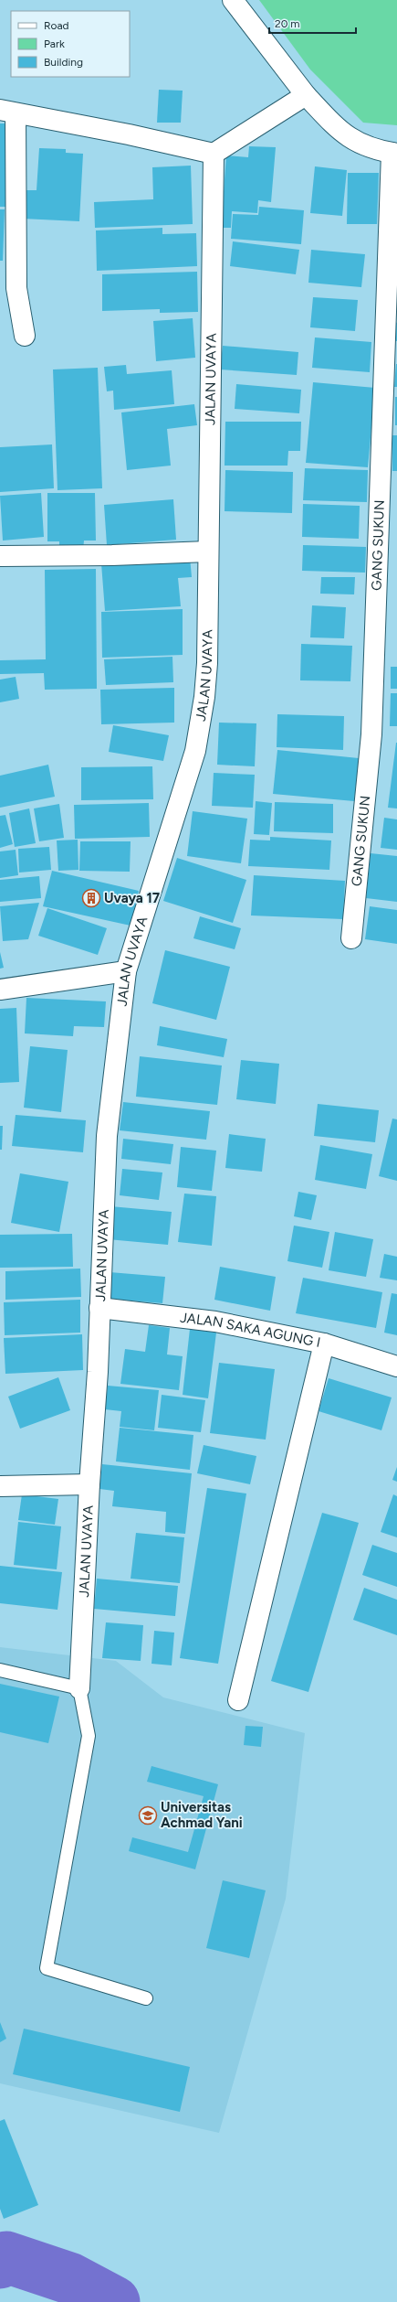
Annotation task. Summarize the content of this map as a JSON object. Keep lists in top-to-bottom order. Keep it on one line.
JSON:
{"streets":{"street":["JALAN UVAYA","GANG SUKUN","JALAN SAKA AGUNG I"]},"crossings":[["JALAN UVAYA","JALAN SAKA AGUNG I"]],"places":{"building":["Uvaya 17"],"school or university":["Universitas Achmad Yani"]},"legend":["Road","Park","Building"],"scale_bar":"20 m"}
